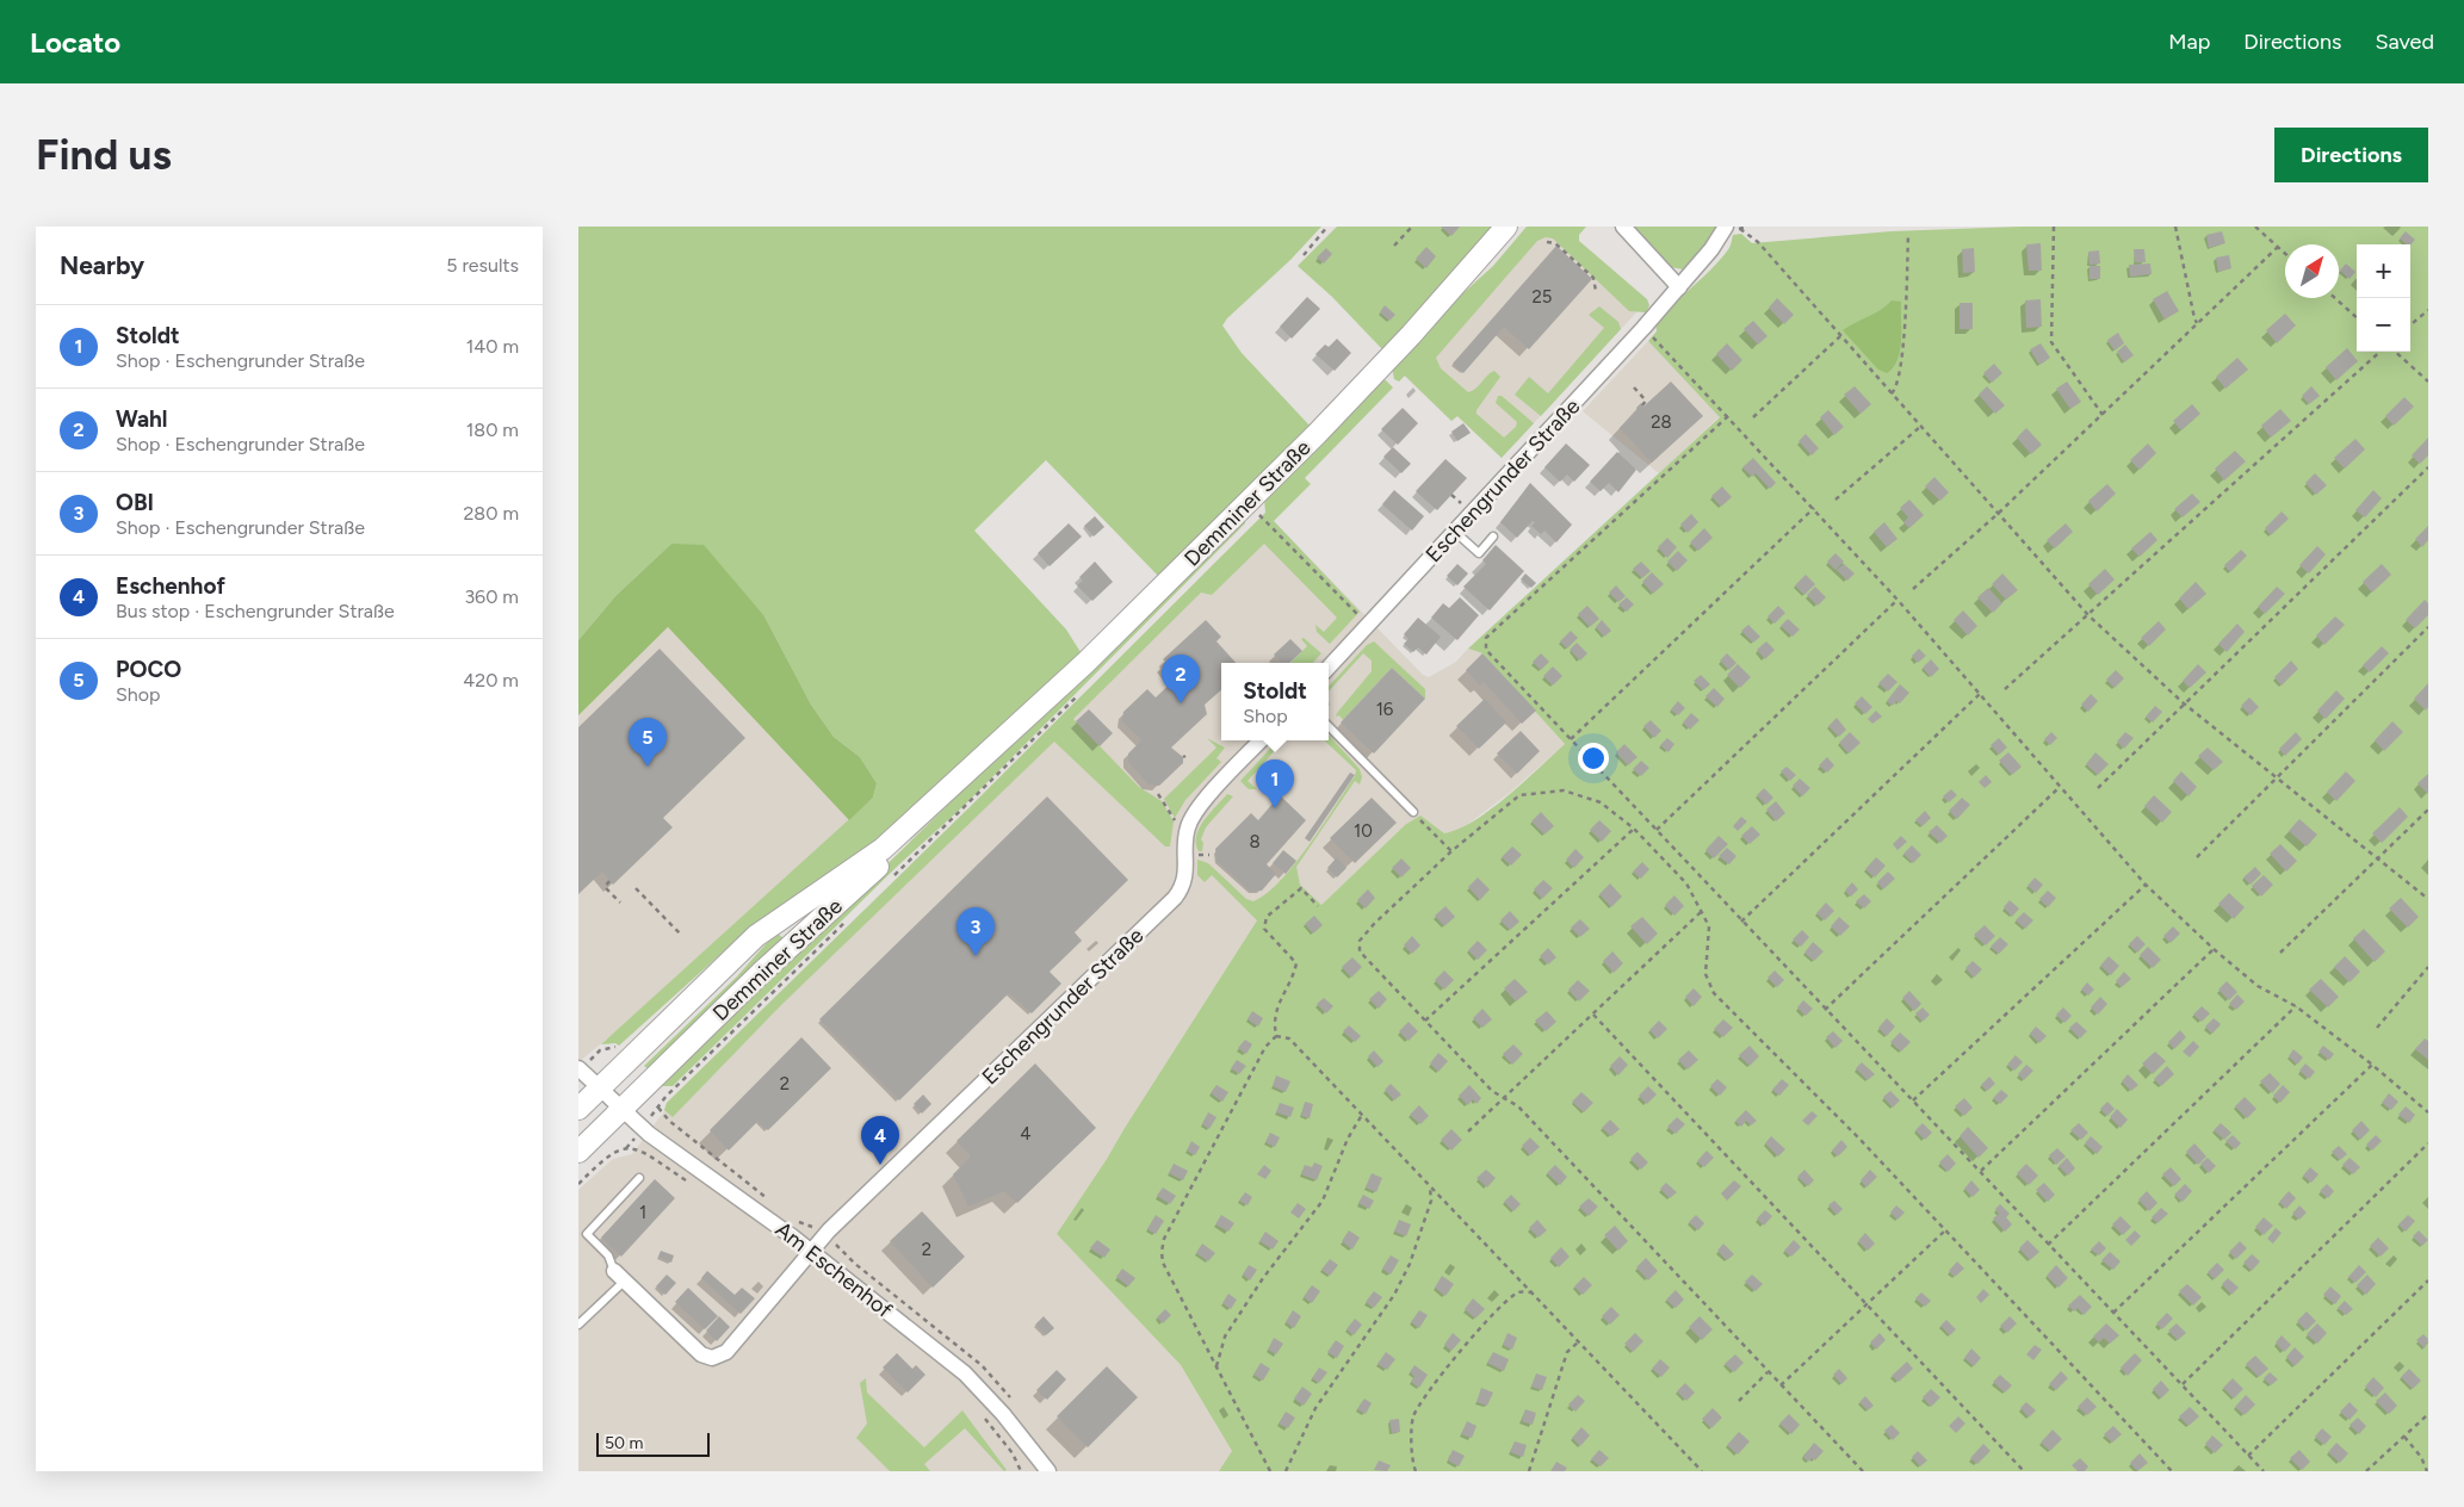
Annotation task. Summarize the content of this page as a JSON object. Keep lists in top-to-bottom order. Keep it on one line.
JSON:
{"streets":{"main road":["Demminer Straße"],"street":["Eschengrunder Straße","Am Eschenhof"]},"crossings":[["Eschengrunder Straße","Am Eschenhof"],["Demminer Straße","Am Eschenhof"]],"house_numbers":["25","28","16","10","8","2","4","1","2"],"scale_bar":"50 m","north":"top right","page":{"header":"Locato","nav":["Map","Directions","Saved"],"buttons":"Directions","title":"Find us","heading":["Nearby","5 results"],"map_buttons":["+","−"],"list":[{"mark":"1","name":"Stoldt","note":"Shop · Eschengrunder Straße","value":"140 m"},{"mark":"2","name":"Wahl","note":"Shop · Eschengrunder Straße","value":"180 m"},{"mark":"3","name":"OBI","note":"Shop · Eschengrunder Straße","value":"280 m"},{"mark":"4","name":"Eschenhof","note":"Bus stop · Eschengrunder Straße","value":"360 m"},{"mark":"5","name":"POCO","note":"Shop","value":"420 m"}],"pins":["2","5","1","3","4"],"popup":["Stoldt","Shop"],"scale":"50 m"}}
